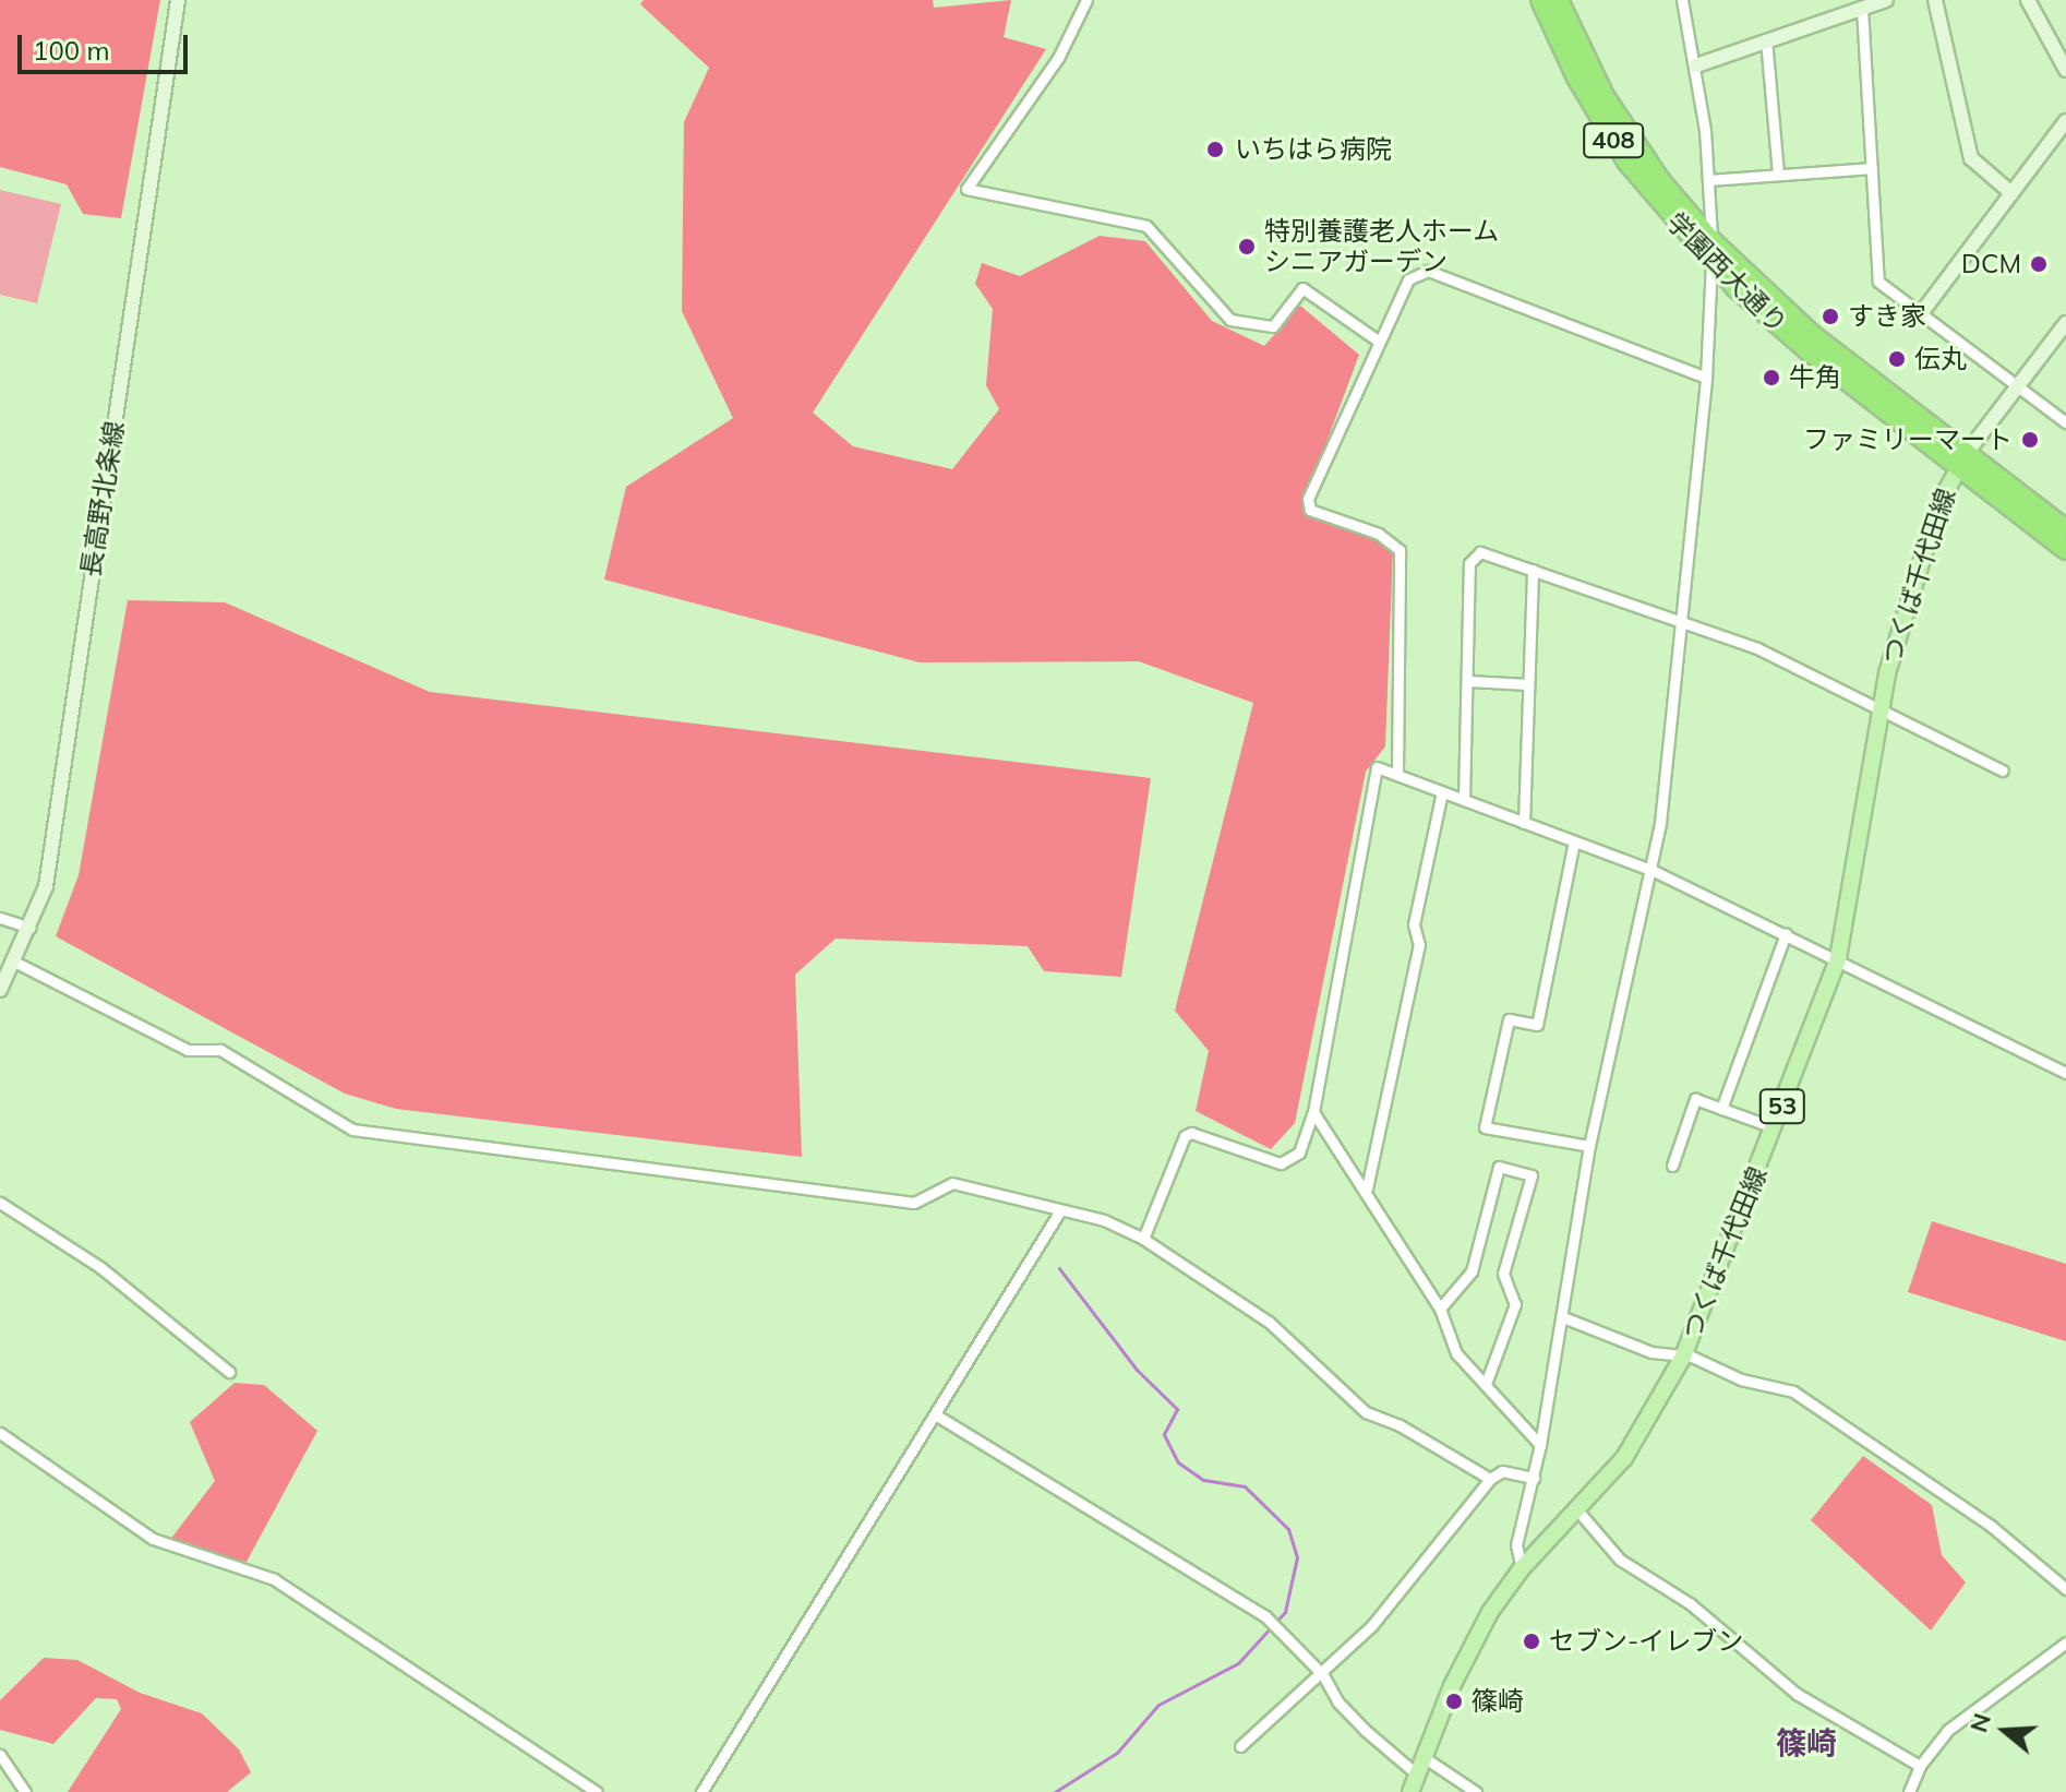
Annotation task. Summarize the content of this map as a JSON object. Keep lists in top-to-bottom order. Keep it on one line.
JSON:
{"streets":{"highway":["408","学園西大通り"],"main road":["長高野北条線","つくば千代田線","53"]},"crossings":[["学園西大通り","つくば千代田線"]],"districts":["篠崎"],"places":["いちはら病院","特別養護老人ホーム シニアガーデン","DCM","すき家","伝丸","牛角","ファミリーマート","セブン-イレブン","篠崎"],"scale_bar":"100 m","north":"left"}
